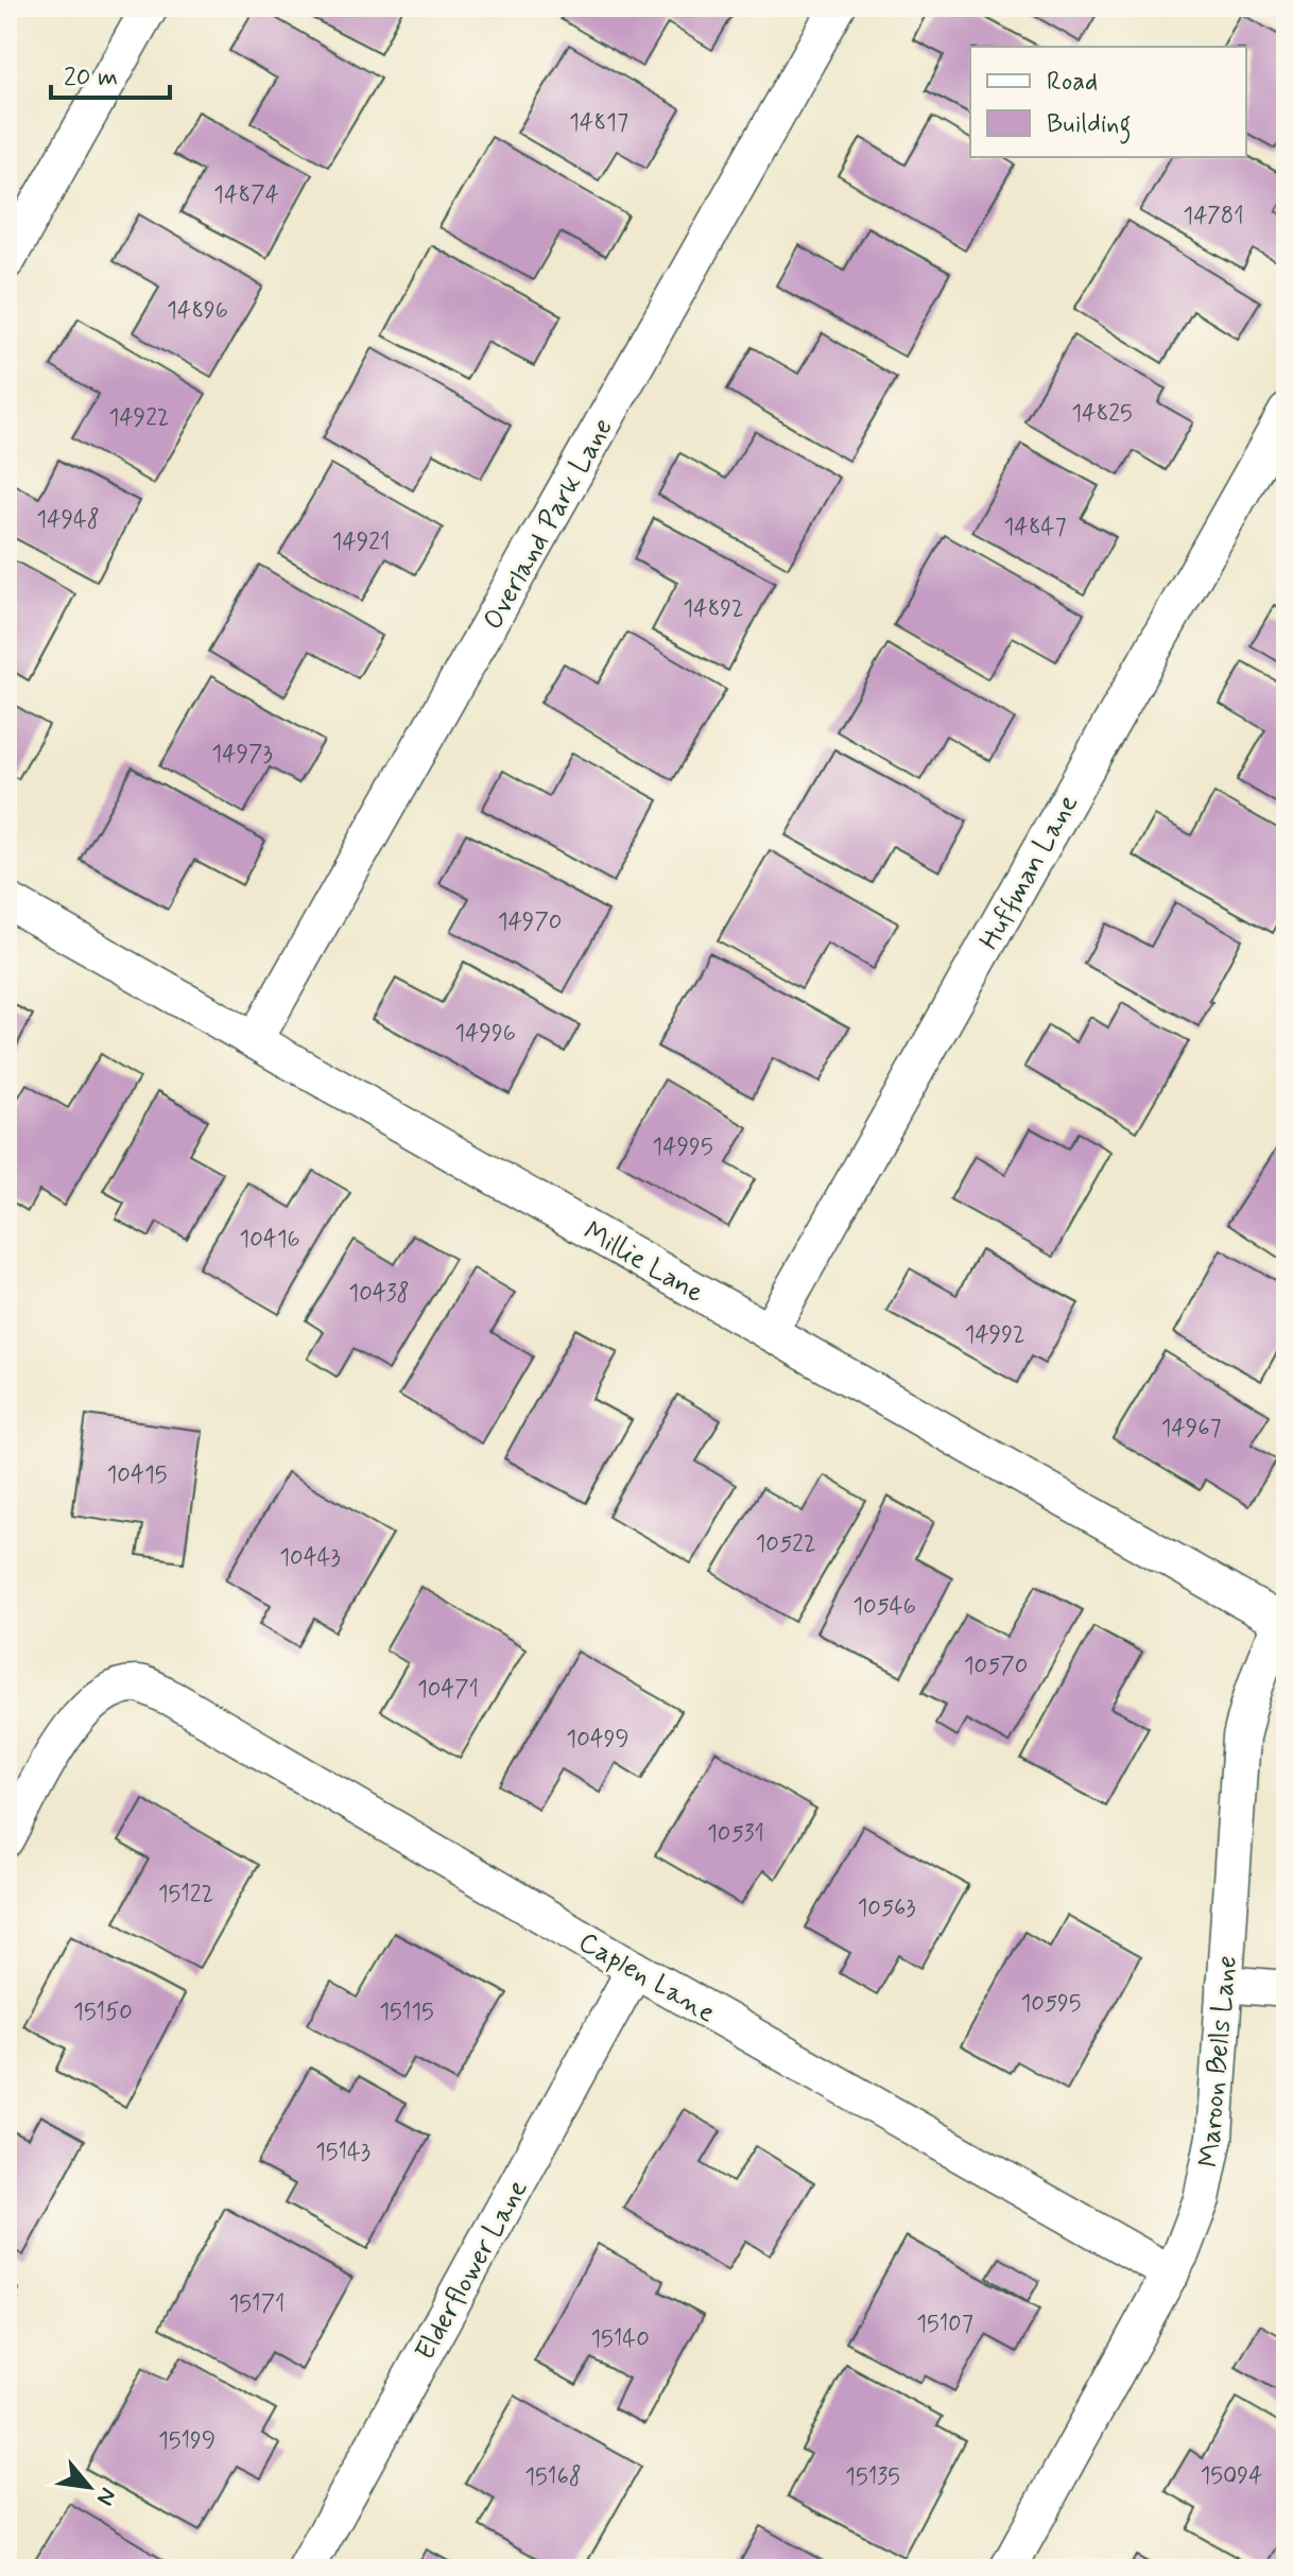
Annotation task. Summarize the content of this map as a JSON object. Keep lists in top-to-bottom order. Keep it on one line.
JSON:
{"streets":{"street":["Overland Park Lane","Huffman Lane","Millie Lane","Caplen Lane","Maroon Bells Lane","Elderflower Lane"]},"crossings":[["Overland Park Lane","Millie Lane"],["Huffman Lane","Millie Lane"],["Millie Lane","Maroon Bells Lane"],["Caplen Lane","Maroon Bells Lane"],["Caplen Lane","Elderflower Lane"]],"house_numbers":["14817","14874","14781","14896","14825","14922","14948","14847","14921","14892","14973","14970","14996","14995","10416","10438","14992","14967","10415","10522","10443","10546","10570","10471","10499","10531","15122","10563","10595","15150","15115","15143","15171","15107","15140","15199","15094","15168","15135"],"legend":["Road","Building"],"scale_bar":"20 m","north":"bottom right"}
